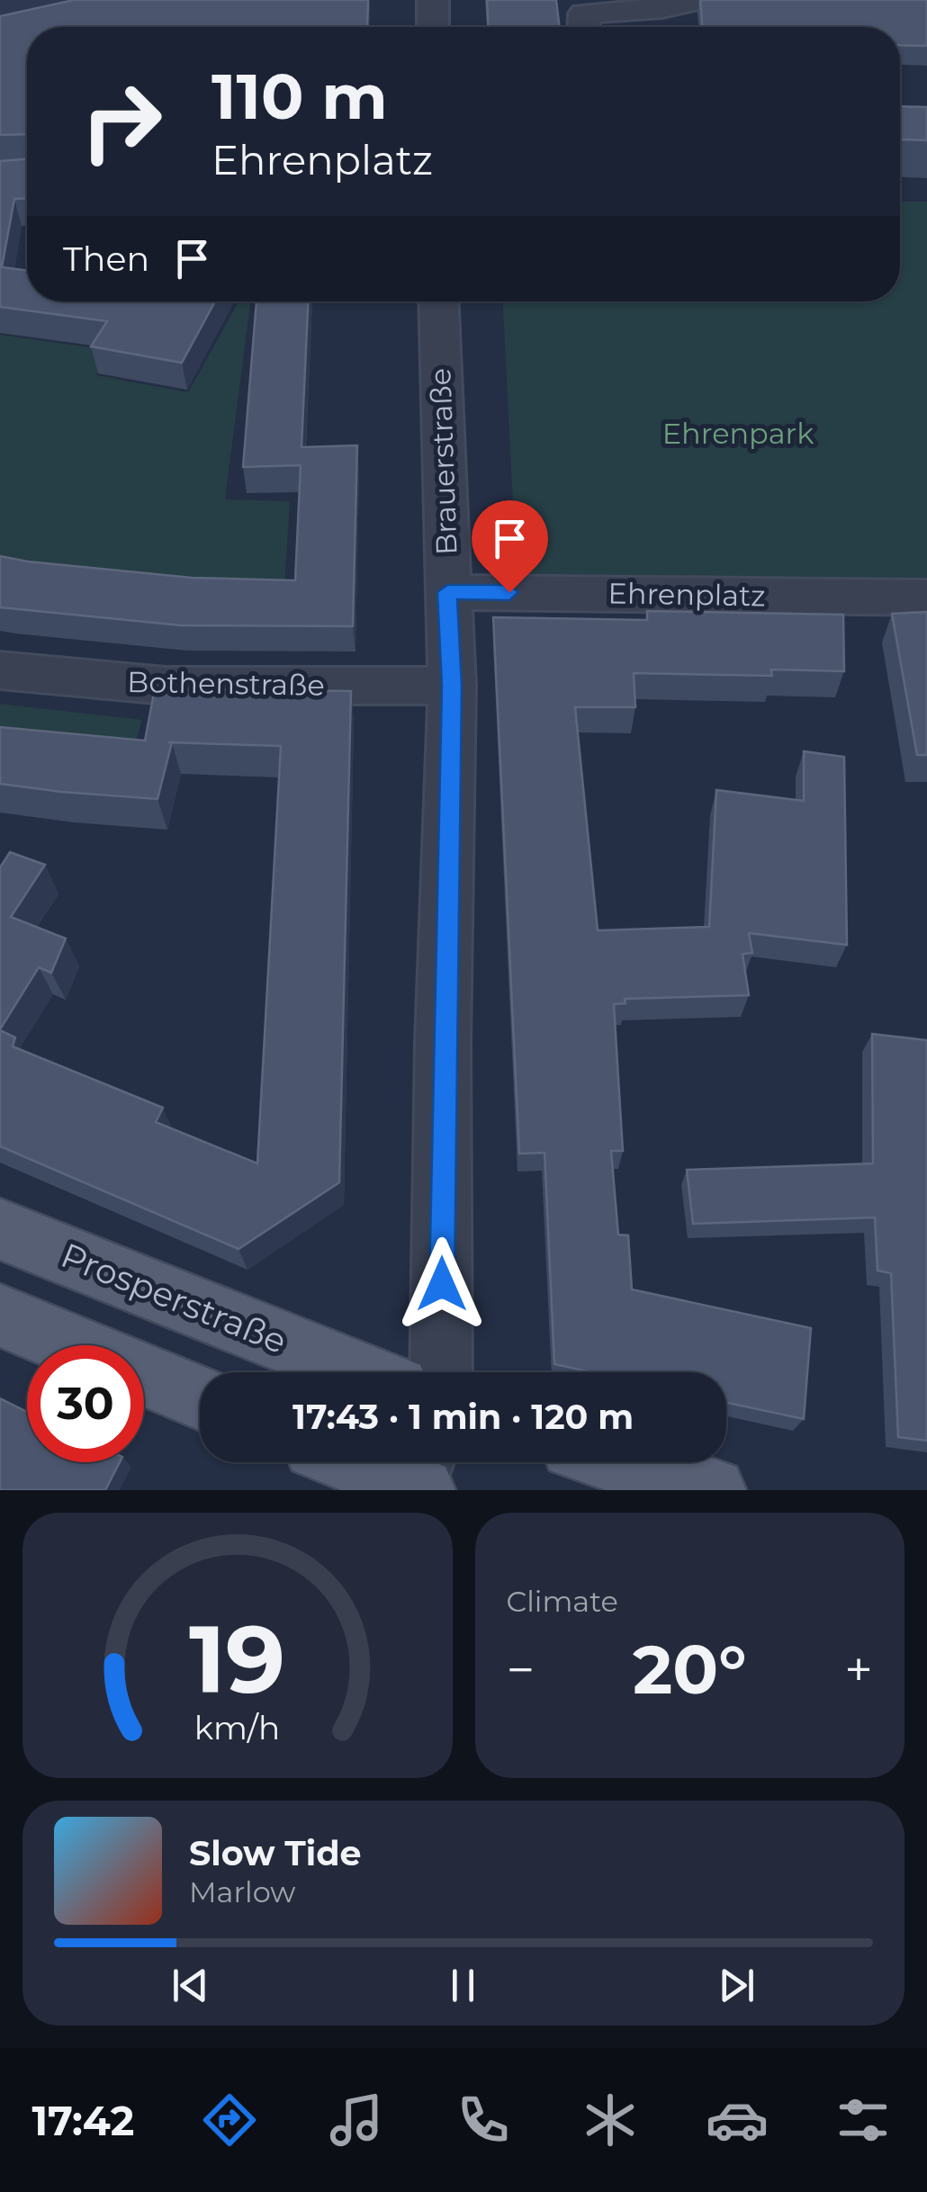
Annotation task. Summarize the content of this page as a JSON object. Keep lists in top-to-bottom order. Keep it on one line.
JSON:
{"streets":{"main road":["Prosperstraße"],"street":["Brauerstraße","Ehrenplatz","Bothenstraße"]},"crossings":[["Brauerstraße","Ehrenplatz"],["Brauerstraße","Bothenstraße"]],"parks":["Ehrenpark"],"page":{"turn":["110 m","Ehrenplatz"],"then":"Then","limit":"30","trip":"17:43 · 1 min · 120 m","tile":"Climate","heat":["−","20°","+"],"song":["Slow Tide","Marlow"],"tabs":"17:42","gauge":["19","km/h"]}}
